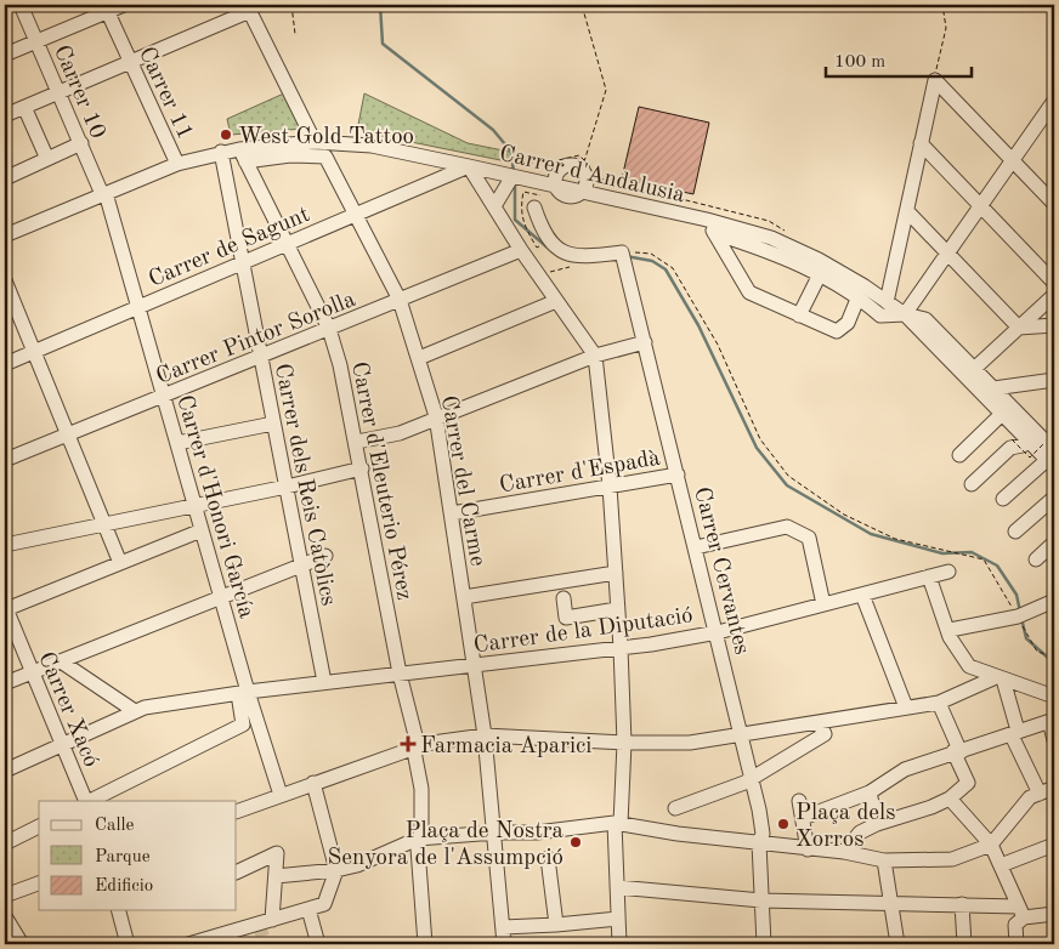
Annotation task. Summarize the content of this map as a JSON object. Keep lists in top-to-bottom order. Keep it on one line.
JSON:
{"streets":{"street":["Carrer 10","Carrer 11","Carrer d'Andalusia","Carrer de Sagunt","Carrer Pintor Sorolla","Carrer d'Espadà","Carrer d'Eleuterio Pérez","Carrer del Carme","Carrer dels Reis Catòlics","Carrer d'Honori García","Carrer Cervantes","Carrer de la Diputació","Carrer Xacó"]},"crossings":[["Carrer 10","Carrer d'Honori García"],["Carrer d'Andalusia","Carrer de Sagunt"],["Carrer d'Andalusia","Carrer d'Eleuterio Pérez"],["Carrer d'Andalusia","Carrer del Carme"],["Carrer de Sagunt","Carrer d'Eleuterio Pérez"],["Carrer de Sagunt","Carrer del Carme"],["Carrer de Sagunt","Carrer dels Reis Catòlics"],["Carrer de Sagunt","Carrer d'Honori García"],["Carrer Pintor Sorolla","Carrer d'Eleuterio Pérez"],["Carrer Pintor Sorolla","Carrer del Carme"],["Carrer Pintor Sorolla","Carrer dels Reis Catòlics"],["Carrer Pintor Sorolla","Carrer d'Honori García"],["Carrer d'Espadà","Carrer del Carme"],["Carrer d'Espadà","Carrer Cervantes"],["Carrer d'Eleuterio Pérez","Carrer del Carme"],["Carrer d'Eleuterio Pérez","Carrer de la Diputació"],["Carrer del Carme","Carrer de la Diputació"],["Carrer dels Reis Catòlics","Carrer de la Diputació"],["Carrer d'Honori García","Carrer de la Diputació"],["Carrer Cervantes","Carrer de la Diputació"],["Carrer de la Diputació","Carrer Xacó"]],"places":{"other":["West Gold Tattoo","Plaça dels Xorros","Plaça de Nostra Senyora de l'Assumpció"],"health":["Farmacia Aparici"]},"legend":["Calle","Parque","Edificio"],"scale_bar":"100 m"}
